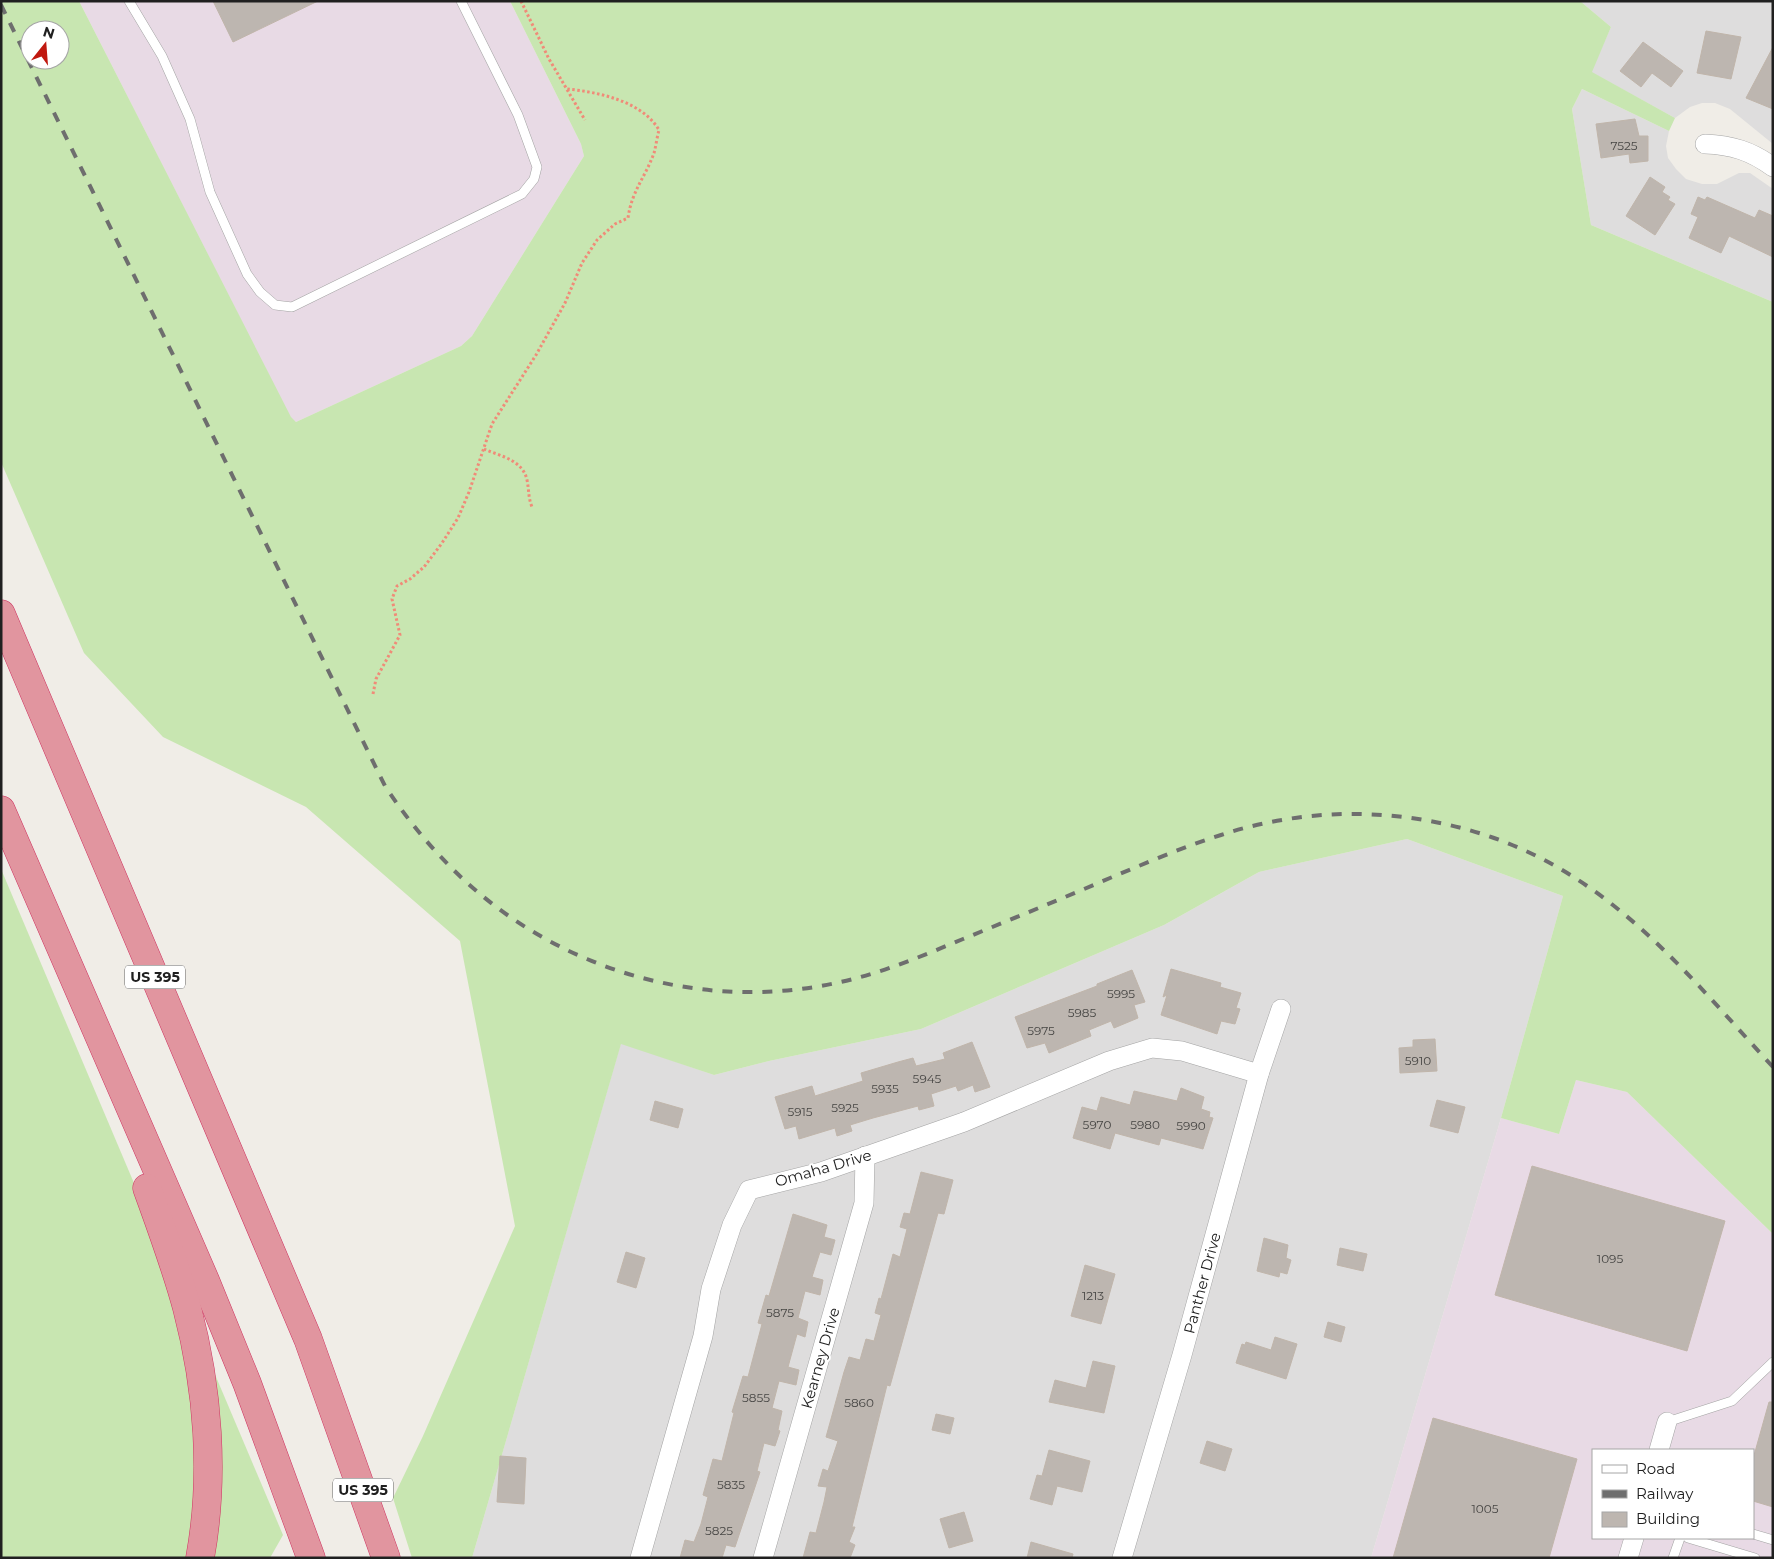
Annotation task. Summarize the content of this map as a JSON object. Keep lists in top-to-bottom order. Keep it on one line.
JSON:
{"streets":{"highway":["US 395"],"street":["Omaha Drive","Panther Drive","Kearney Drive"]},"crossings":[["Omaha Drive","Panther Drive"],["Omaha Drive","Kearney Drive"]],"house_numbers":["7525","5995","5985","5975","5910","5945","5935","5925","5915","5970","5980","5990","1095","1213","5875","5855","5860","5835","1005","5825"],"legend":["Road","Railway","Building"],"north":"top"}
